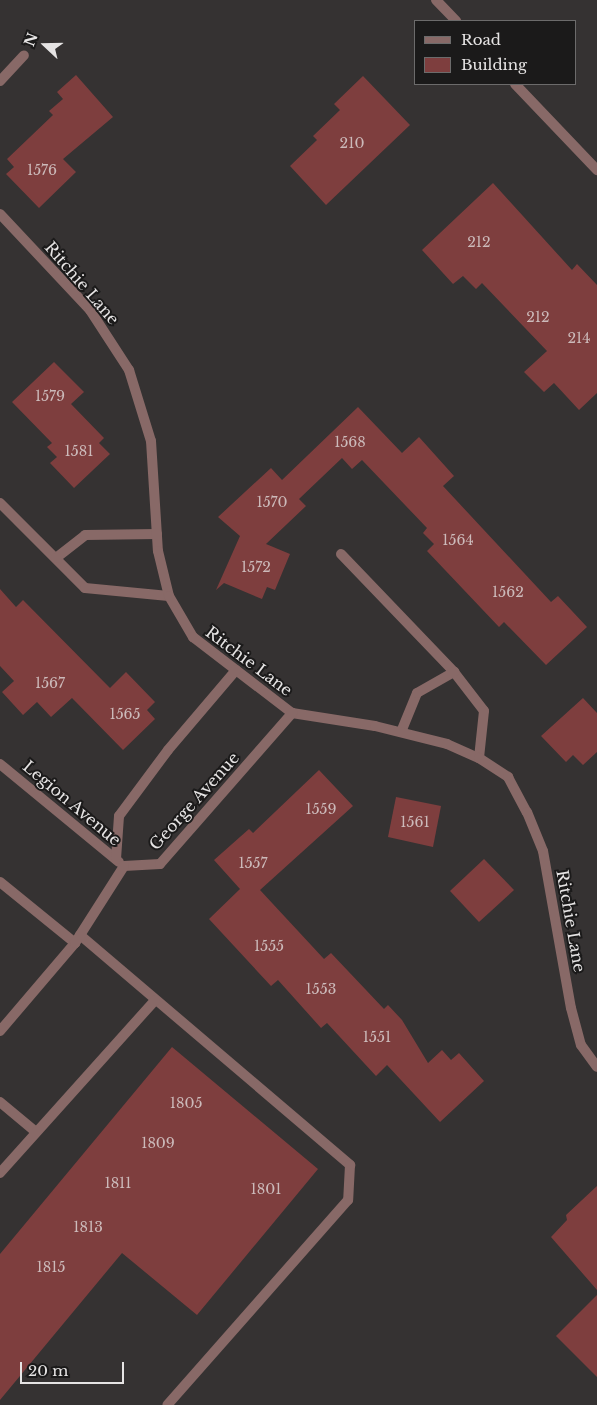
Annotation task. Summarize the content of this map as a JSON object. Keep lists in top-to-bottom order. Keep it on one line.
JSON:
{"streets":{"street":["Ritchie Lane","George Avenue","Legion Avenue"]},"crossings":[["Ritchie Lane","George Avenue"],["George Avenue","Legion Avenue"]],"house_numbers":["210","1576","212","212","214","1579","1568","1581","1570","1564","1572","1562","1567","1565","1559","1561","1557","1555","1553","1551","1805","1809","1811","1801","1813","1815"],"legend":["Road","Building"],"scale_bar":"20 m","north":"left"}
